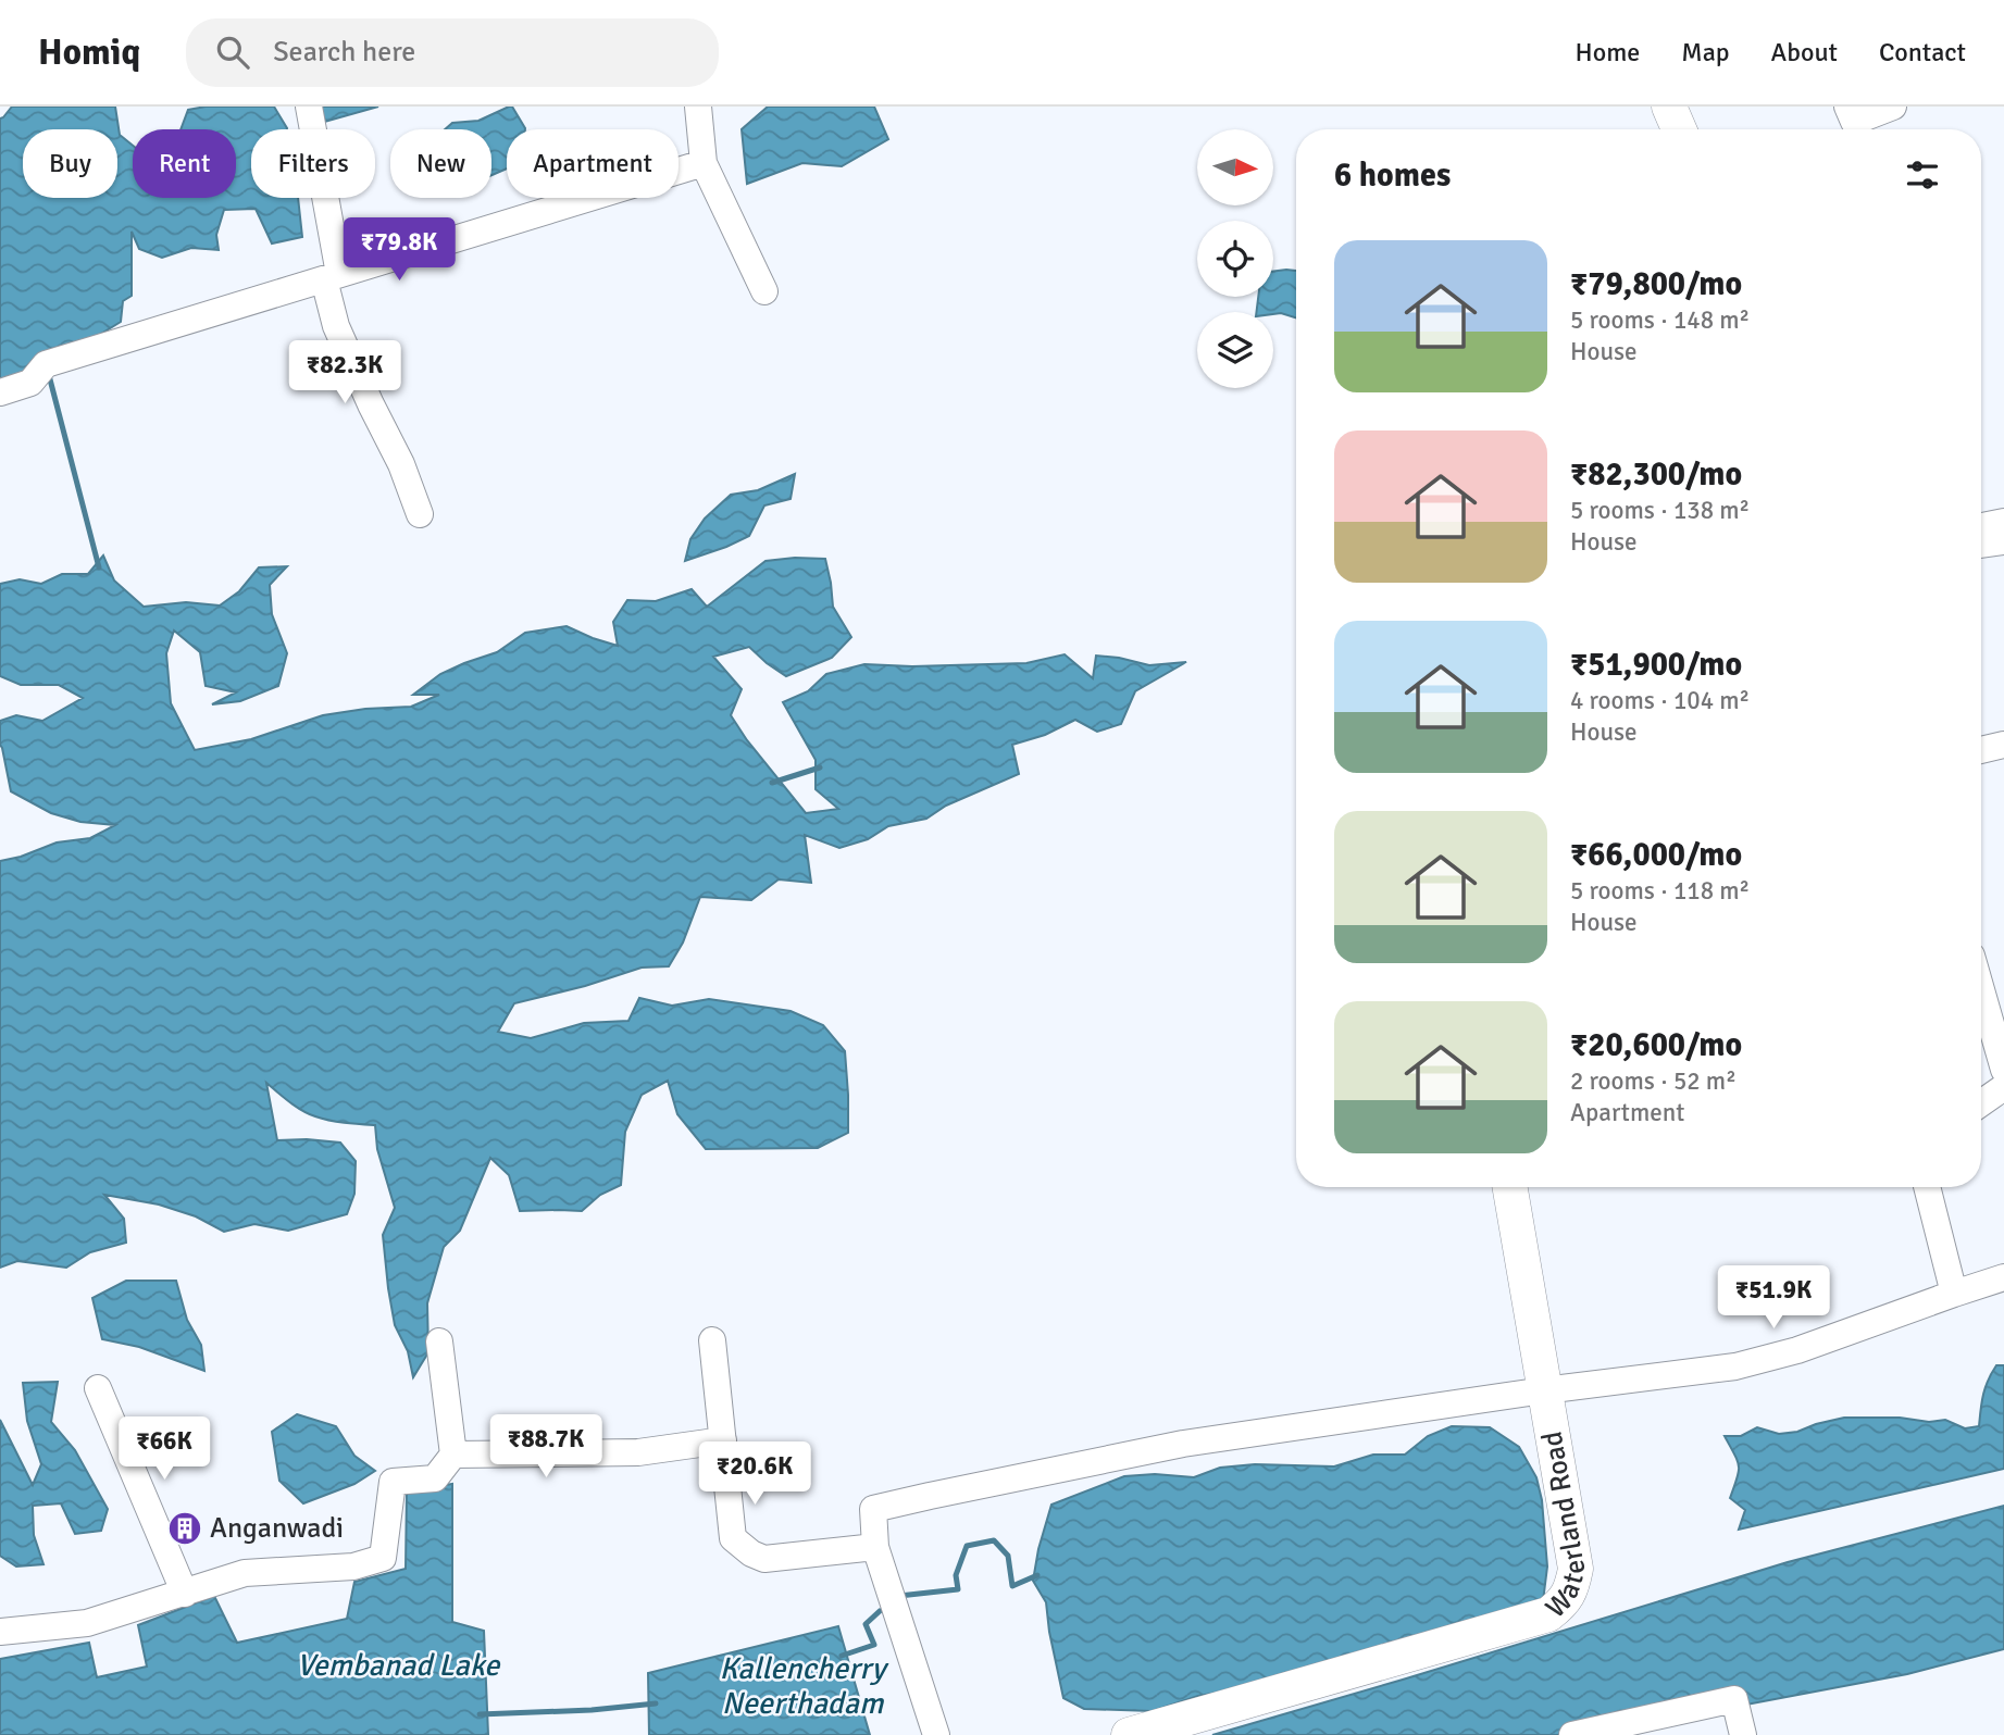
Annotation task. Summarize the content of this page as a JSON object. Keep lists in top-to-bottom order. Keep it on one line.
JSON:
{"streets":{"main road":["Waterland Road"]},"water":["Vembanad Lake","Kallencherry Neerthadam"],"places":{"building":["Anganwadi"]},"north":"right","page":{"header":"Homiq","search":"Search here","nav":["Home","Map","About","Contact"],"chip":["Buy","Rent","Filters","New","Apartment"],"heading":"6 homes","price":["₹79.8K","₹82.3K","₹51.9K","₹88.7K","₹66K","₹20.6K"],"list":[{"name":"₹79,800/mo","note":"5 rooms · 148 m² · House"},{"name":"₹82,300/mo","note":"5 rooms · 138 m² · House"},{"name":"₹51,900/mo","note":"4 rooms · 104 m² · House"},{"name":"₹66,000/mo","note":"5 rooms · 118 m² · House"},{"name":"₹20,600/mo","note":"2 rooms · 52 m² · Apartment"}]}}
